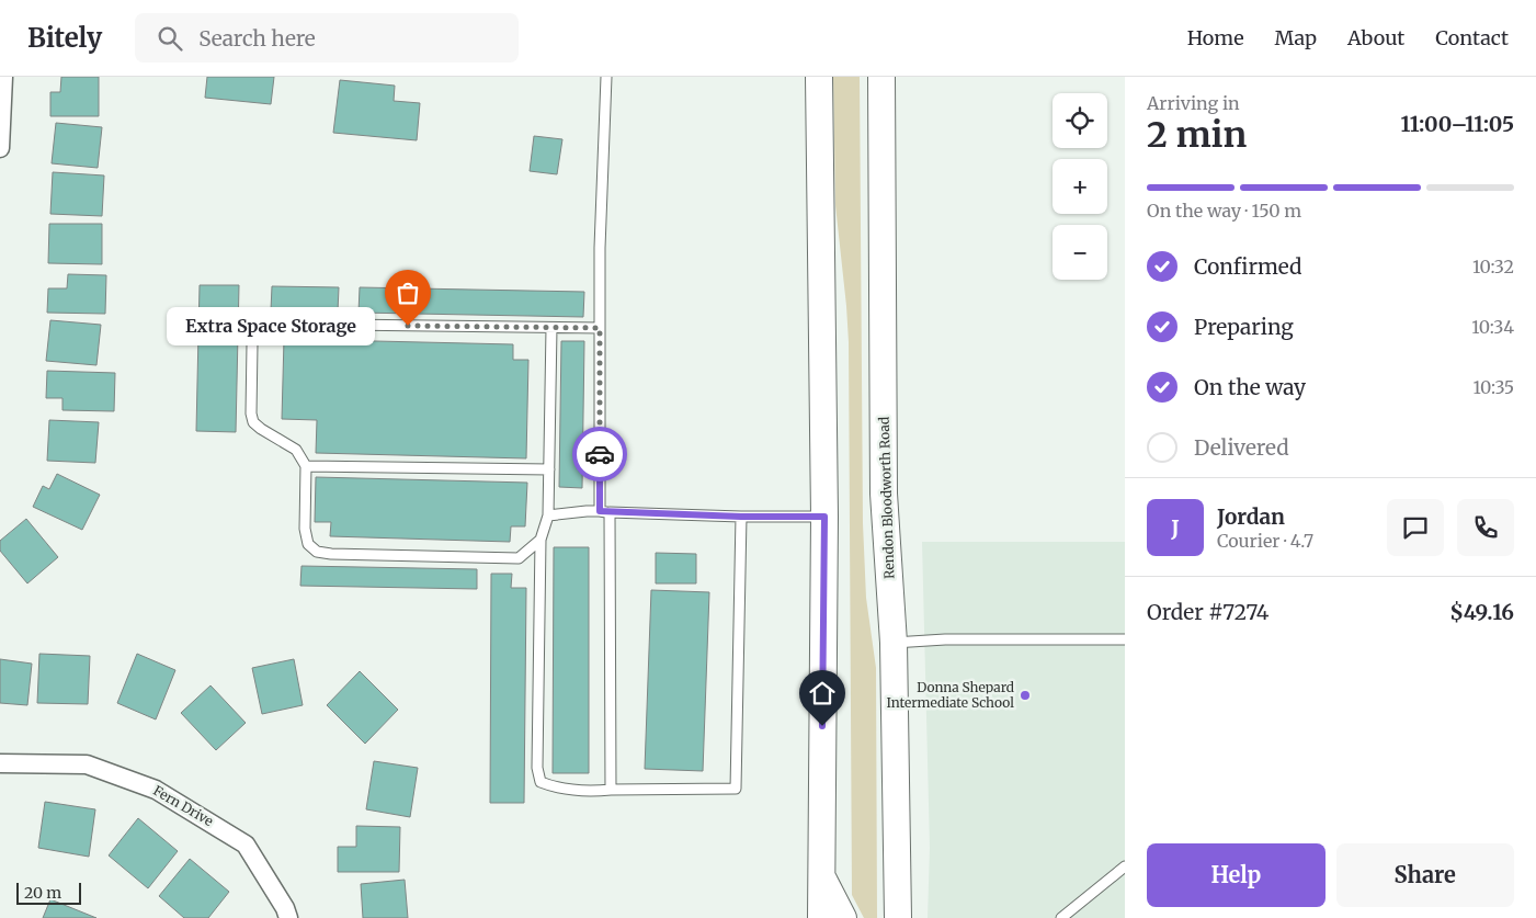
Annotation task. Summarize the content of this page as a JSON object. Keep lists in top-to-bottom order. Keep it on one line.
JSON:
{"streets":{"main road":["Rendon Bloodworth Road"],"street":["Fern Drive"]},"places":["Extra Space Storage","Donna Shepard Intermediate School"],"scale_bar":"20 m","page":{"header":"Bitely","search":"Search here","nav":["Home","Map","About","Contact"],"heading":["2 min","Arriving in","11:00–11:05"],"panel":["Jordan","Courier · 4.7","Order #7274","$49.16"],"map_buttons":["+","−"],"bar":"On the way · 150 m","list":[["Confirmed","10:32"],["Preparing","10:34"],["On the way","10:35"],"Delivered"],"bubble":"Extra Space Storage","round":"J","buttons":["Help","Share"],"scale":"20 m"}}
